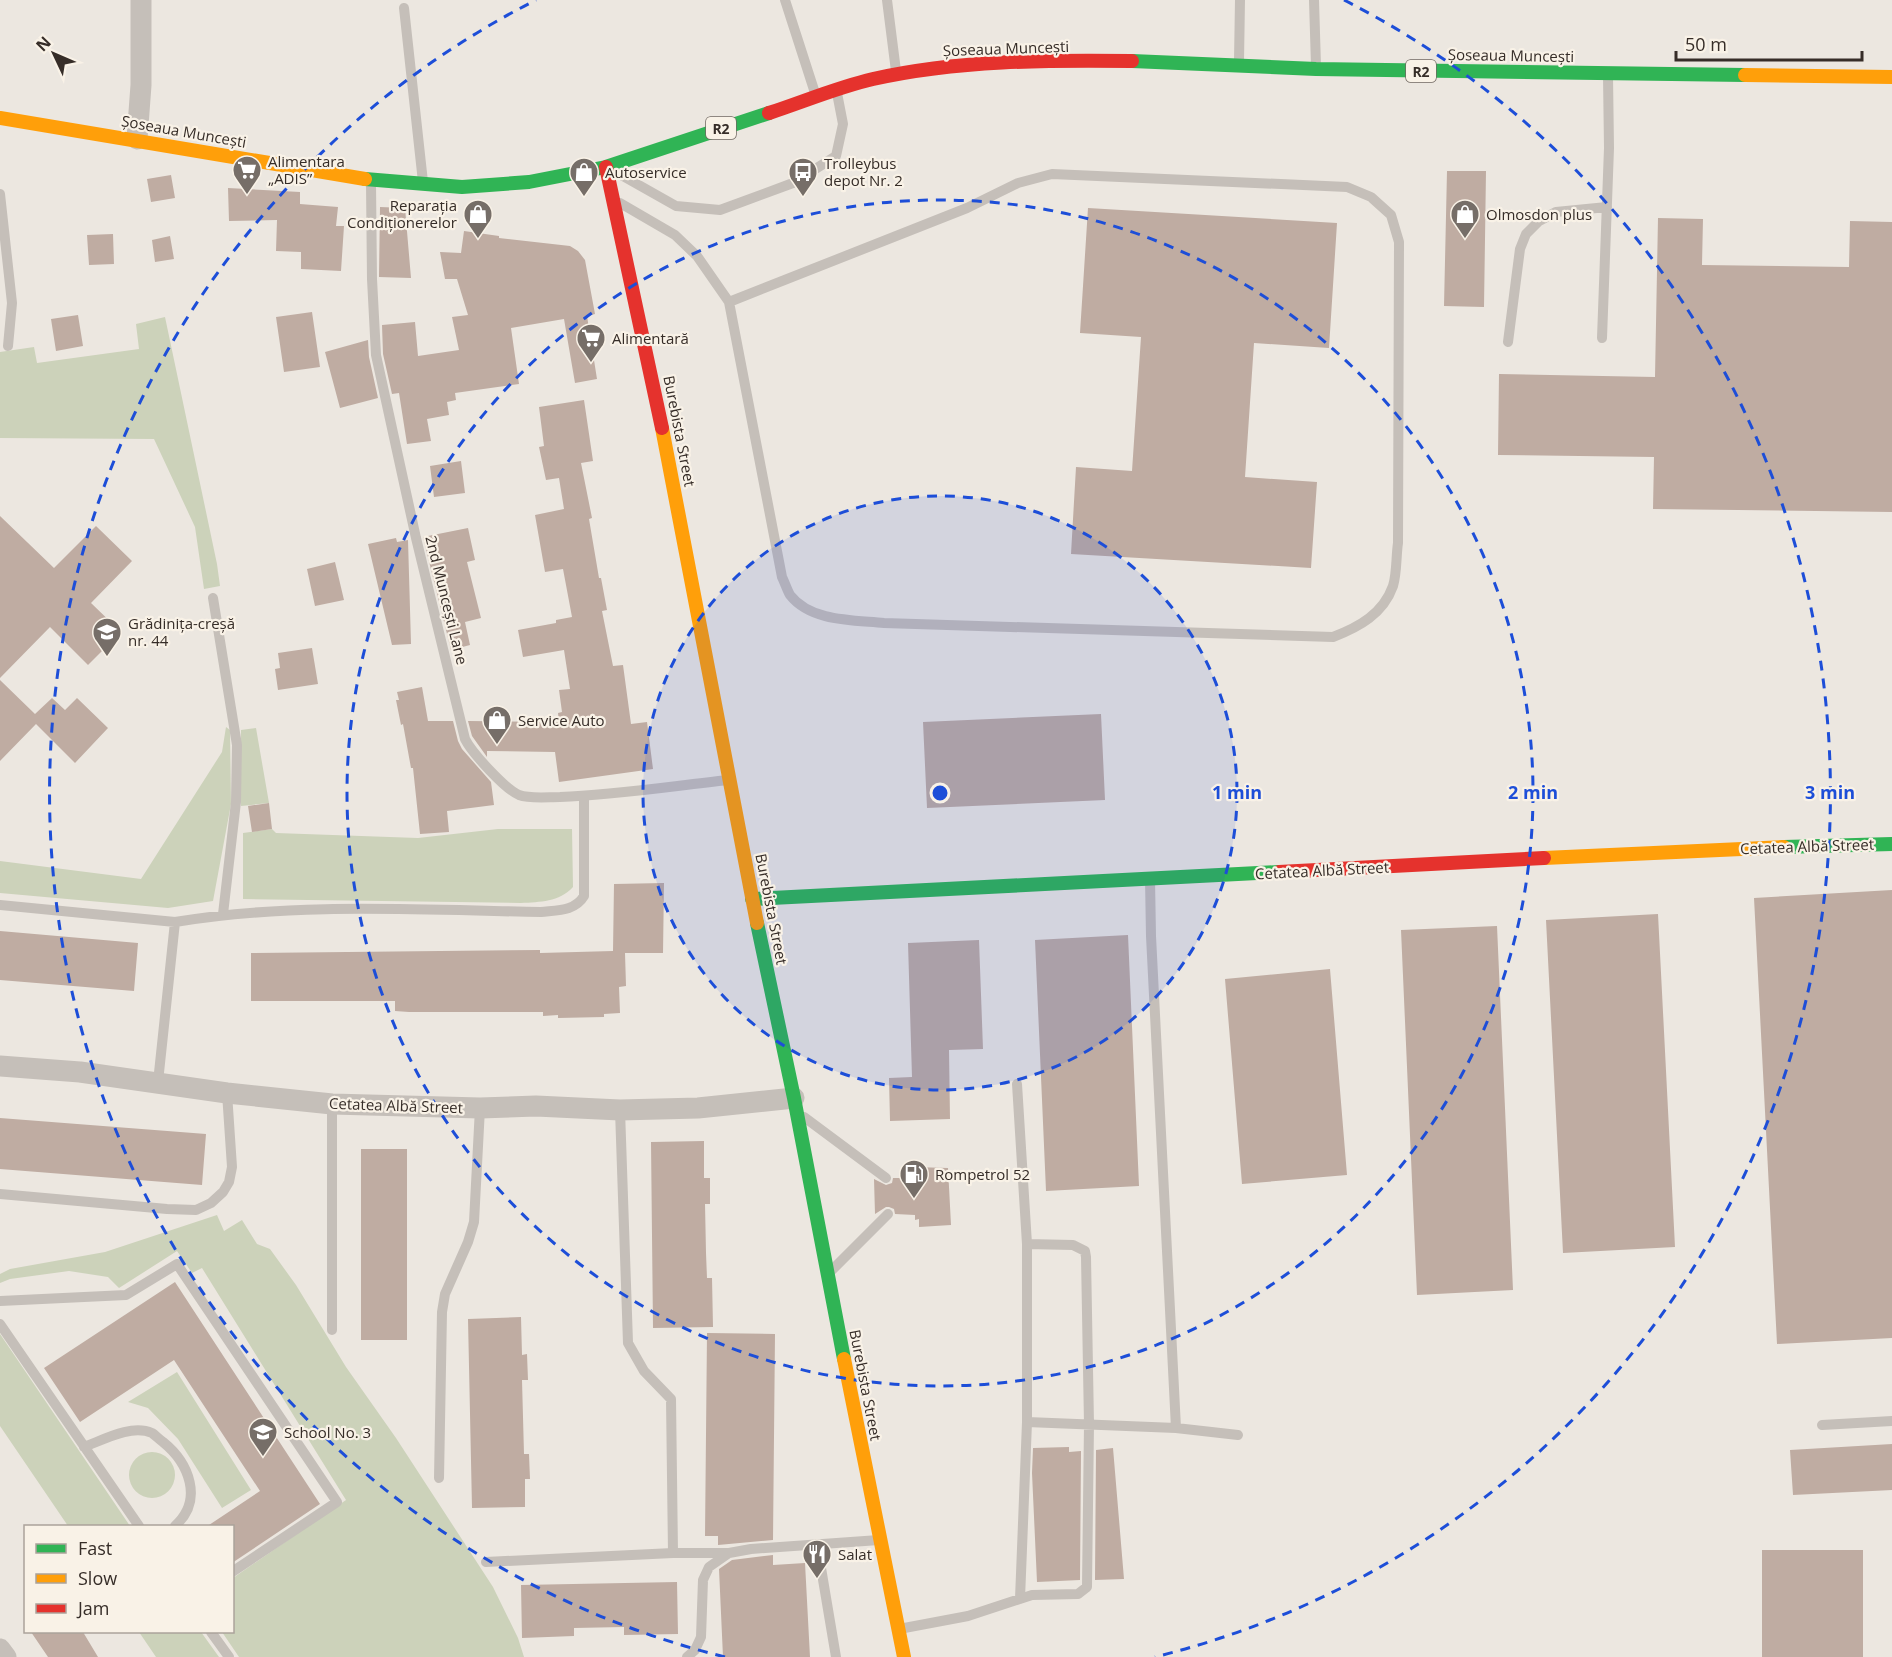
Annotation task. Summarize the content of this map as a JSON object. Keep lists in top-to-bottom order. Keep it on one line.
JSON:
{"streets":{"main road":["Șoseaua Muncești","R2","Burebista Street","Cetatea Albă Street"],"lane":["2nd Muncești Lane"]},"crossings":[["Șoseaua Muncești","Burebista Street"],["Șoseaua Muncești","2nd Muncești Lane"],["Burebista Street","2nd Muncești Lane"],["Burebista Street","Cetatea Albă Street"]],"places":{"supermarket":["Alimentara „ADIS”","Alimentară"],"shop":["Autoservice","Reparația Condiționerelor","Olmosdon plus","Service Auto"],"bus stop":["Trolleybus depot Nr. 2"],"school or university":["Grădinița-creșă nr. 44","School No. 3"],"fuel station":["Rompetrol 52"],"restaurant":["Salat"]},"legend":["Fast","Slow","Jam"],"scale_bar":"50 m","north":"top left","rings":["1 min","2 min","3 min"]}
